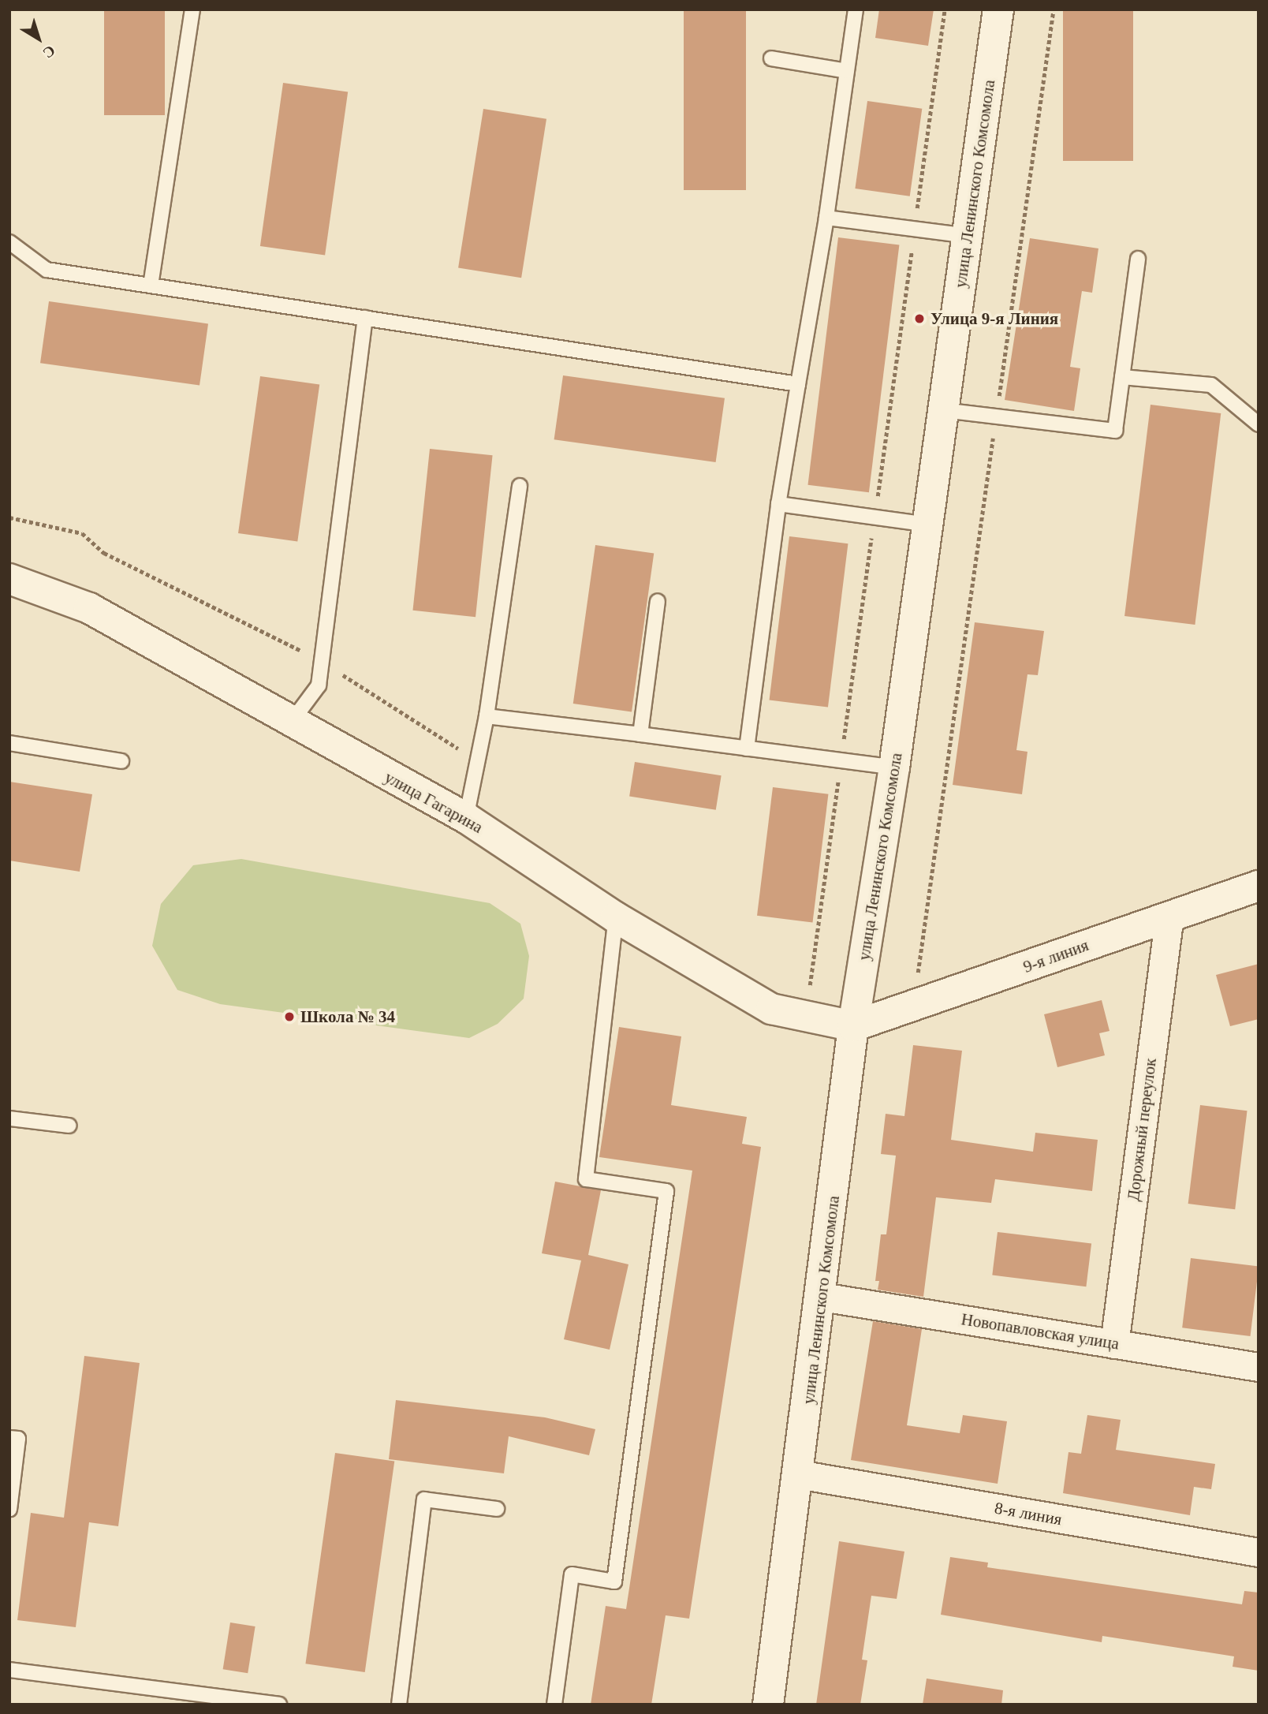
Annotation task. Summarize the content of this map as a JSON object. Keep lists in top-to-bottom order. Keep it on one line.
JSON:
{"streets":{"street":["улица Ленинского Комсомола","улица Гагарина","9-я линия","Дорожный переулок","Новопавловская улица","8-я линия"]},"crossings":[["улица Ленинского Комсомола","улица Гагарина"],["улица Ленинского Комсомола","9-я линия"],["улица Ленинского Комсомола","Новопавловская улица"],["улица Ленинского Комсомола","8-я линия"],["улица Гагарина","9-я линия"],["9-я линия","Дорожный переулок"],["Дорожный переулок","Новопавловская улица"]],"places":["Улица 9-я Линия","Школа № 34"],"north":"bottom right"}
